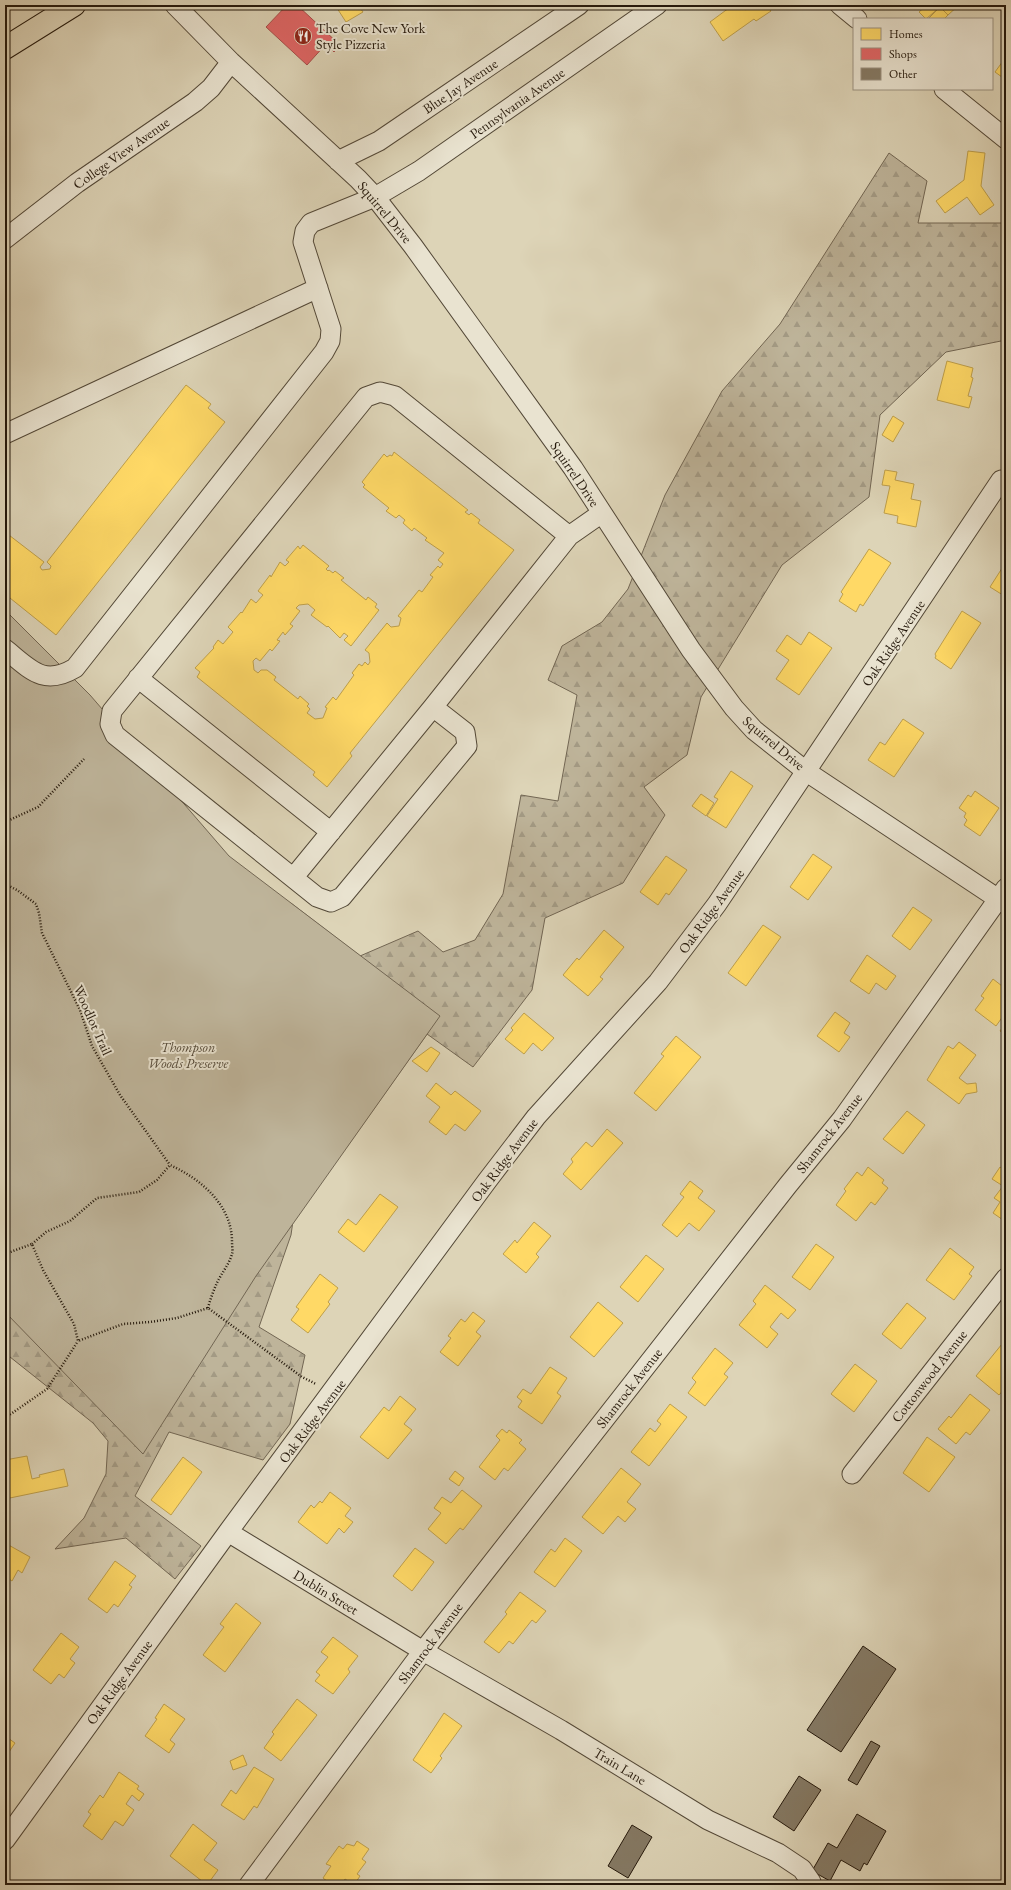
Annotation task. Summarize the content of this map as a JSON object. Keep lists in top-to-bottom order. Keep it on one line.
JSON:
{"streets":{"street":["Blue Jay Avenue","Pennsylvania Avenue","College View Avenue","Squirrel Drive","Oak Ridge Avenue","Shamrock Avenue","Cottonwood Avenue","Dublin Street","Train Lane"],"path":["Woodlot Trail"]},"crossings":[["Blue Jay Avenue","Squirrel Drive"],["Pennsylvania Avenue","Squirrel Drive"],["College View Avenue","Squirrel Drive"],["Squirrel Drive","Oak Ridge Avenue"],["Squirrel Drive","Shamrock Avenue"],["Oak Ridge Avenue","Dublin Street"],["Shamrock Avenue","Dublin Street"],["Shamrock Avenue","Train Lane"],["Dublin Street","Train Lane"]],"parks":["Thompson Woods Preserve"],"places":{"restaurant":["The Cove New York Style Pizzeria"]},"legend":["Homes","Shops","Other"]}
